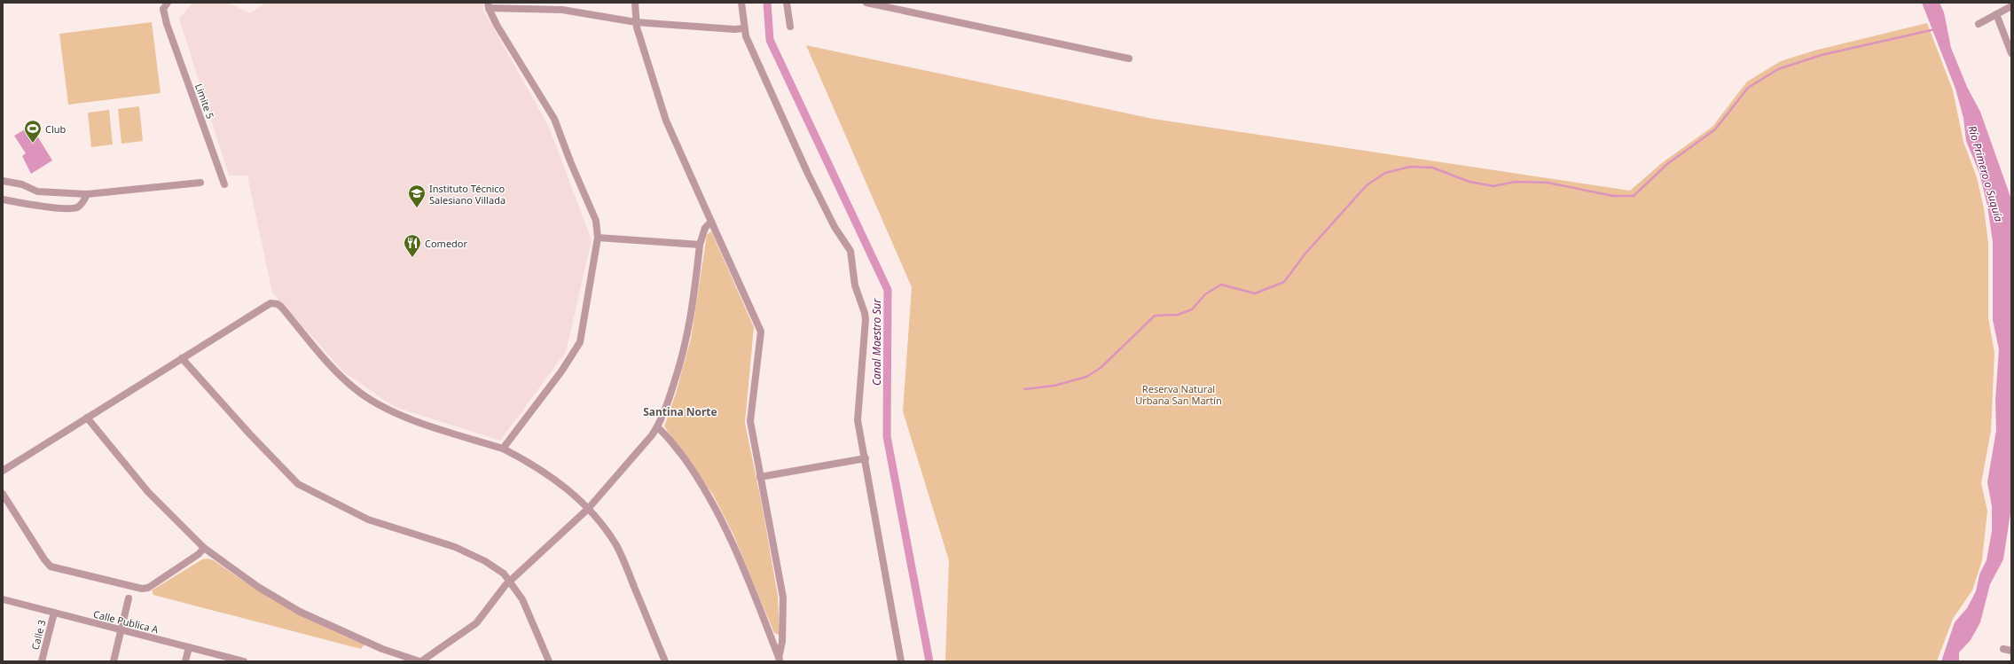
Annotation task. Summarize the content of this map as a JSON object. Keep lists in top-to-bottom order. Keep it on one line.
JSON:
{"streets":{"street":["Limite 5","Calle Publica A","Calle 3"]},"crossings":[["Calle Publica A","Calle 3"]],"districts":["Santina Norte"],"water":["Río Primero o Suquía","Canal Maestro Sur"],"parks":["Reserva Natural Urbana San Martín"],"places":{"sports":["Club"],"school or university":["Instituto Técnico Salesiano Villada"],"restaurant":["Comedor"]}}
